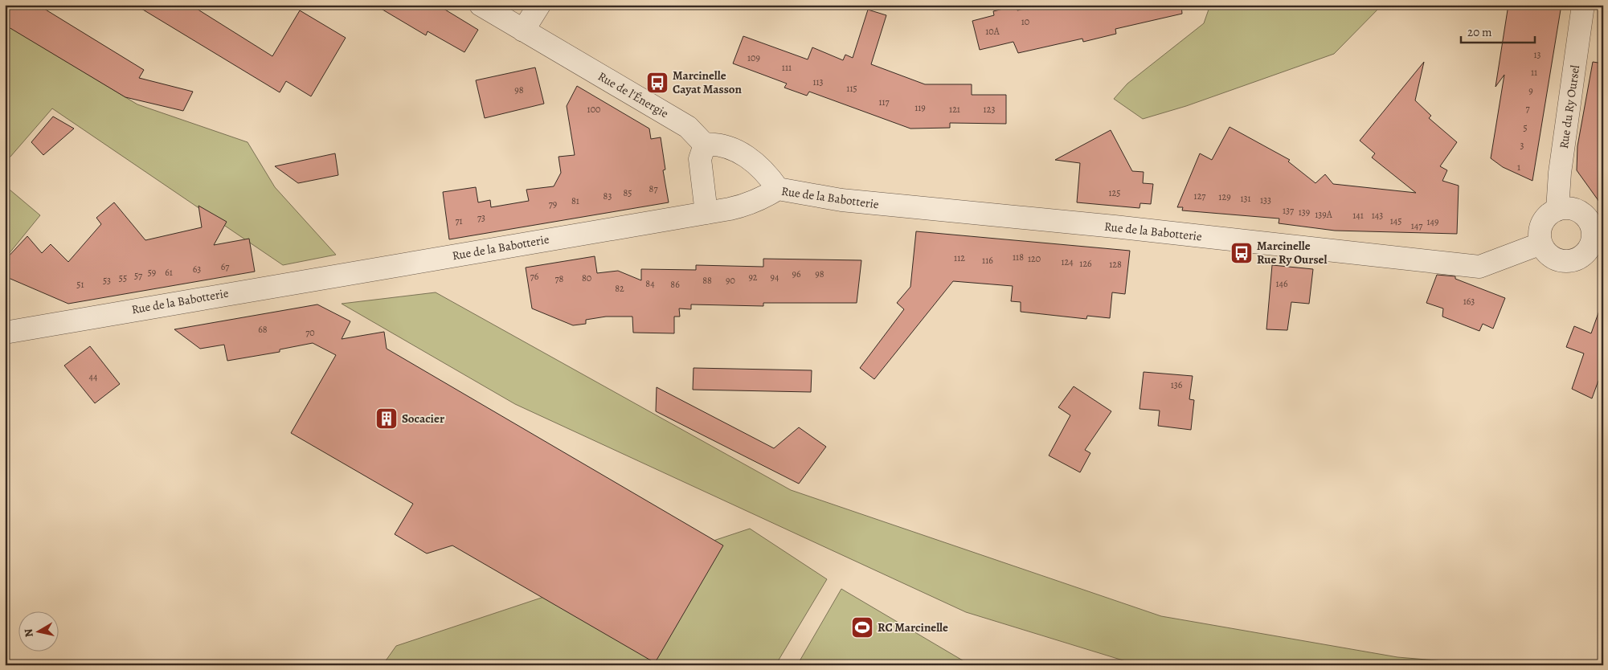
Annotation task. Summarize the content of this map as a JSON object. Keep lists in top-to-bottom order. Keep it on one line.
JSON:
{"streets":{"street":["Rue de l'Énergie","Rue du Ry Oursel","Rue de la Babotterie"]},"crossings":[["Rue du Ry Oursel","Rue de la Babotterie"]],"places":{"bus stop":["Marcinelle Cayat Masson","Marcinelle Rue Ry Oursel"],"building":["Socacier"],"sports":["RC Marcinelle"]},"house_numbers":["10","10A","13","109","111","11","113","115","98","9","117","119","7","100","121","123","5","3","1","87","85","125","83","127","129","131","133","81","79","137","139","139A","141","143","73","71","145","149","147","118","112","120","116","124","126","128","67","63","59","61","96","98","57","76","92","94","55","80","78","53","88","90","84","146","51","86","82","163","68","70","44","136"],"scale_bar":"20 m","north":"left"}
